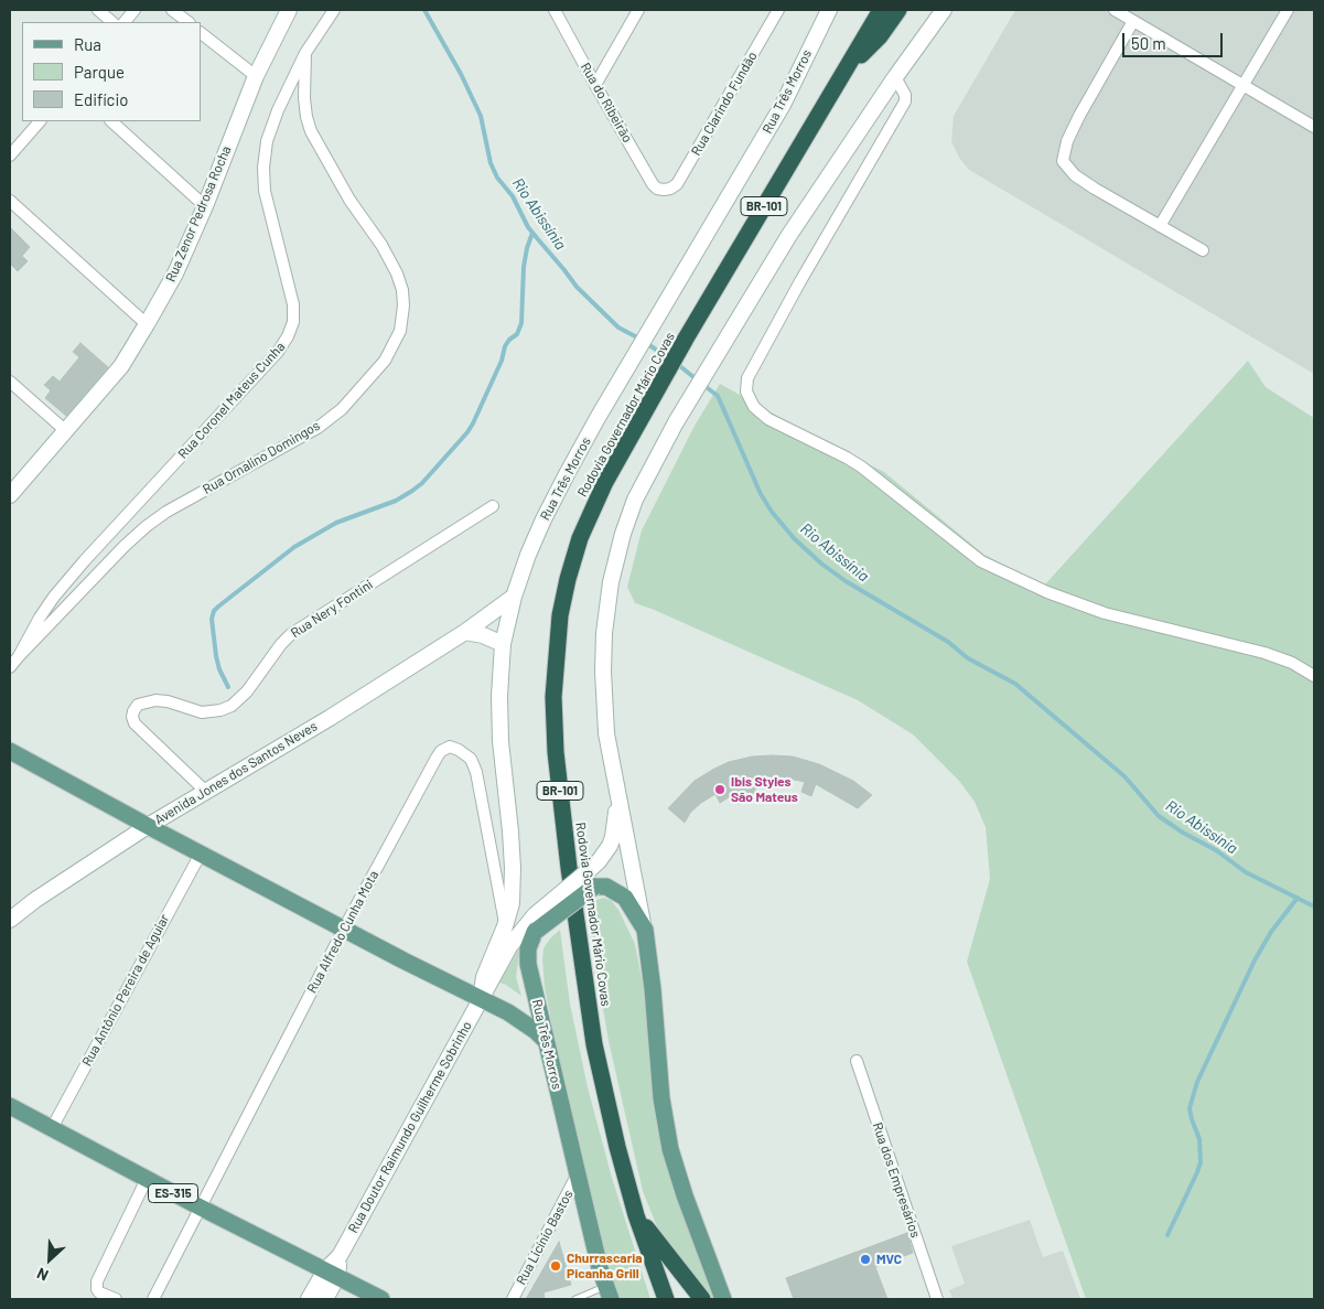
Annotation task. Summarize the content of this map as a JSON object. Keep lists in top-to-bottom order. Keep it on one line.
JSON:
{"streets":{"highway":["BR-101","Rodovia Governador Mário Covas"],"main road":["Rua Três Morros","Rua Zenor Pedrosa Rocha","Avenida Jones dos Santos Neves","Rua Doutor Raimundo Guilherme Sobrinho","ES-315"],"street":["Rua do Ribeirão","Rua Clarindo Fundão","Rua Coronel Mateus Cunha","Rua Ornalino Domingos","Rua Nery Fontini","Rua Alfredo Cunha Mota","Rua Antônio Pereira de Aguiar","Rua dos Empresários","Rua Licínio Bastos"]},"crossings":[["Rua Três Morros","Avenida Jones dos Santos Neves"],["Rua Três Morros","Rua Alfredo Cunha Mota"],["Rua Três Morros","Rua Doutor Raimundo Guilherme Sobrinho"],["Rua Três Morros","Rua Licínio Bastos"],["Rua do Ribeirão","Rua Clarindo Fundão"],["Rua Coronel Mateus Cunha","Rua Ornalino Domingos"],["Rua Nery Fontini","Avenida Jones dos Santos Neves"],["Rua Alfredo Cunha Mota","ES-315"],["Rua Antônio Pereira de Aguiar","ES-315"],["Rua Doutor Raimundo Guilherme Sobrinho","ES-315"]],"water":["Rio Abissínia"],"places":["Ibis Styles São Mateus","MVC","Churrascaria Picanha Grill"],"legend":["Rua","Parque","Edifício"],"scale_bar":"50 m","north":"bottom left"}
